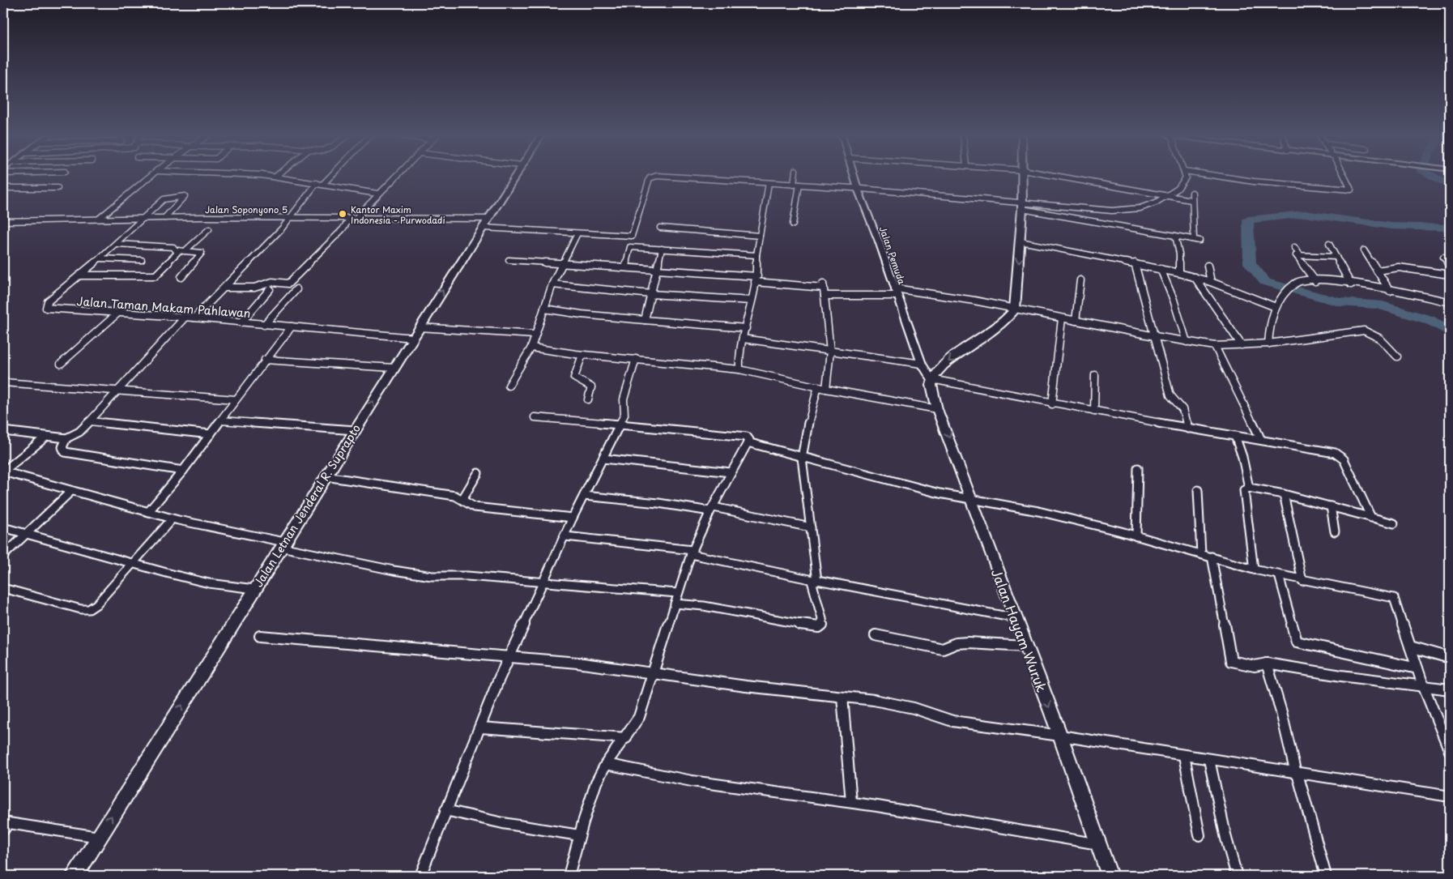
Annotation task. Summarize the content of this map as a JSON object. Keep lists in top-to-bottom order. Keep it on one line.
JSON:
{"streets":{"main road":["Jalan Letnan Jenderal R. Suprapto","Jalan Hayam Wuruk"],"street":["Jalan Soponyono 5","Jalan Pemuda","Jalan Taman Makam Pahlawan"]},"crossings":[["Jalan Soponyono 5","Jalan Taman Makam Pahlawan"],["Jalan Soponyono 5","Jalan Letnan Jenderal R. Suprapto"],["Jalan Pemuda","Jalan Hayam Wuruk"],["Jalan Taman Makam Pahlawan","Jalan Letnan Jenderal R. Suprapto"]],"one_way":["Jalan Letnan Jenderal R. Suprapto","Jalan Hayam Wuruk"],"places":["Kantor Maxim Indonesia - Purwodadi"]}
